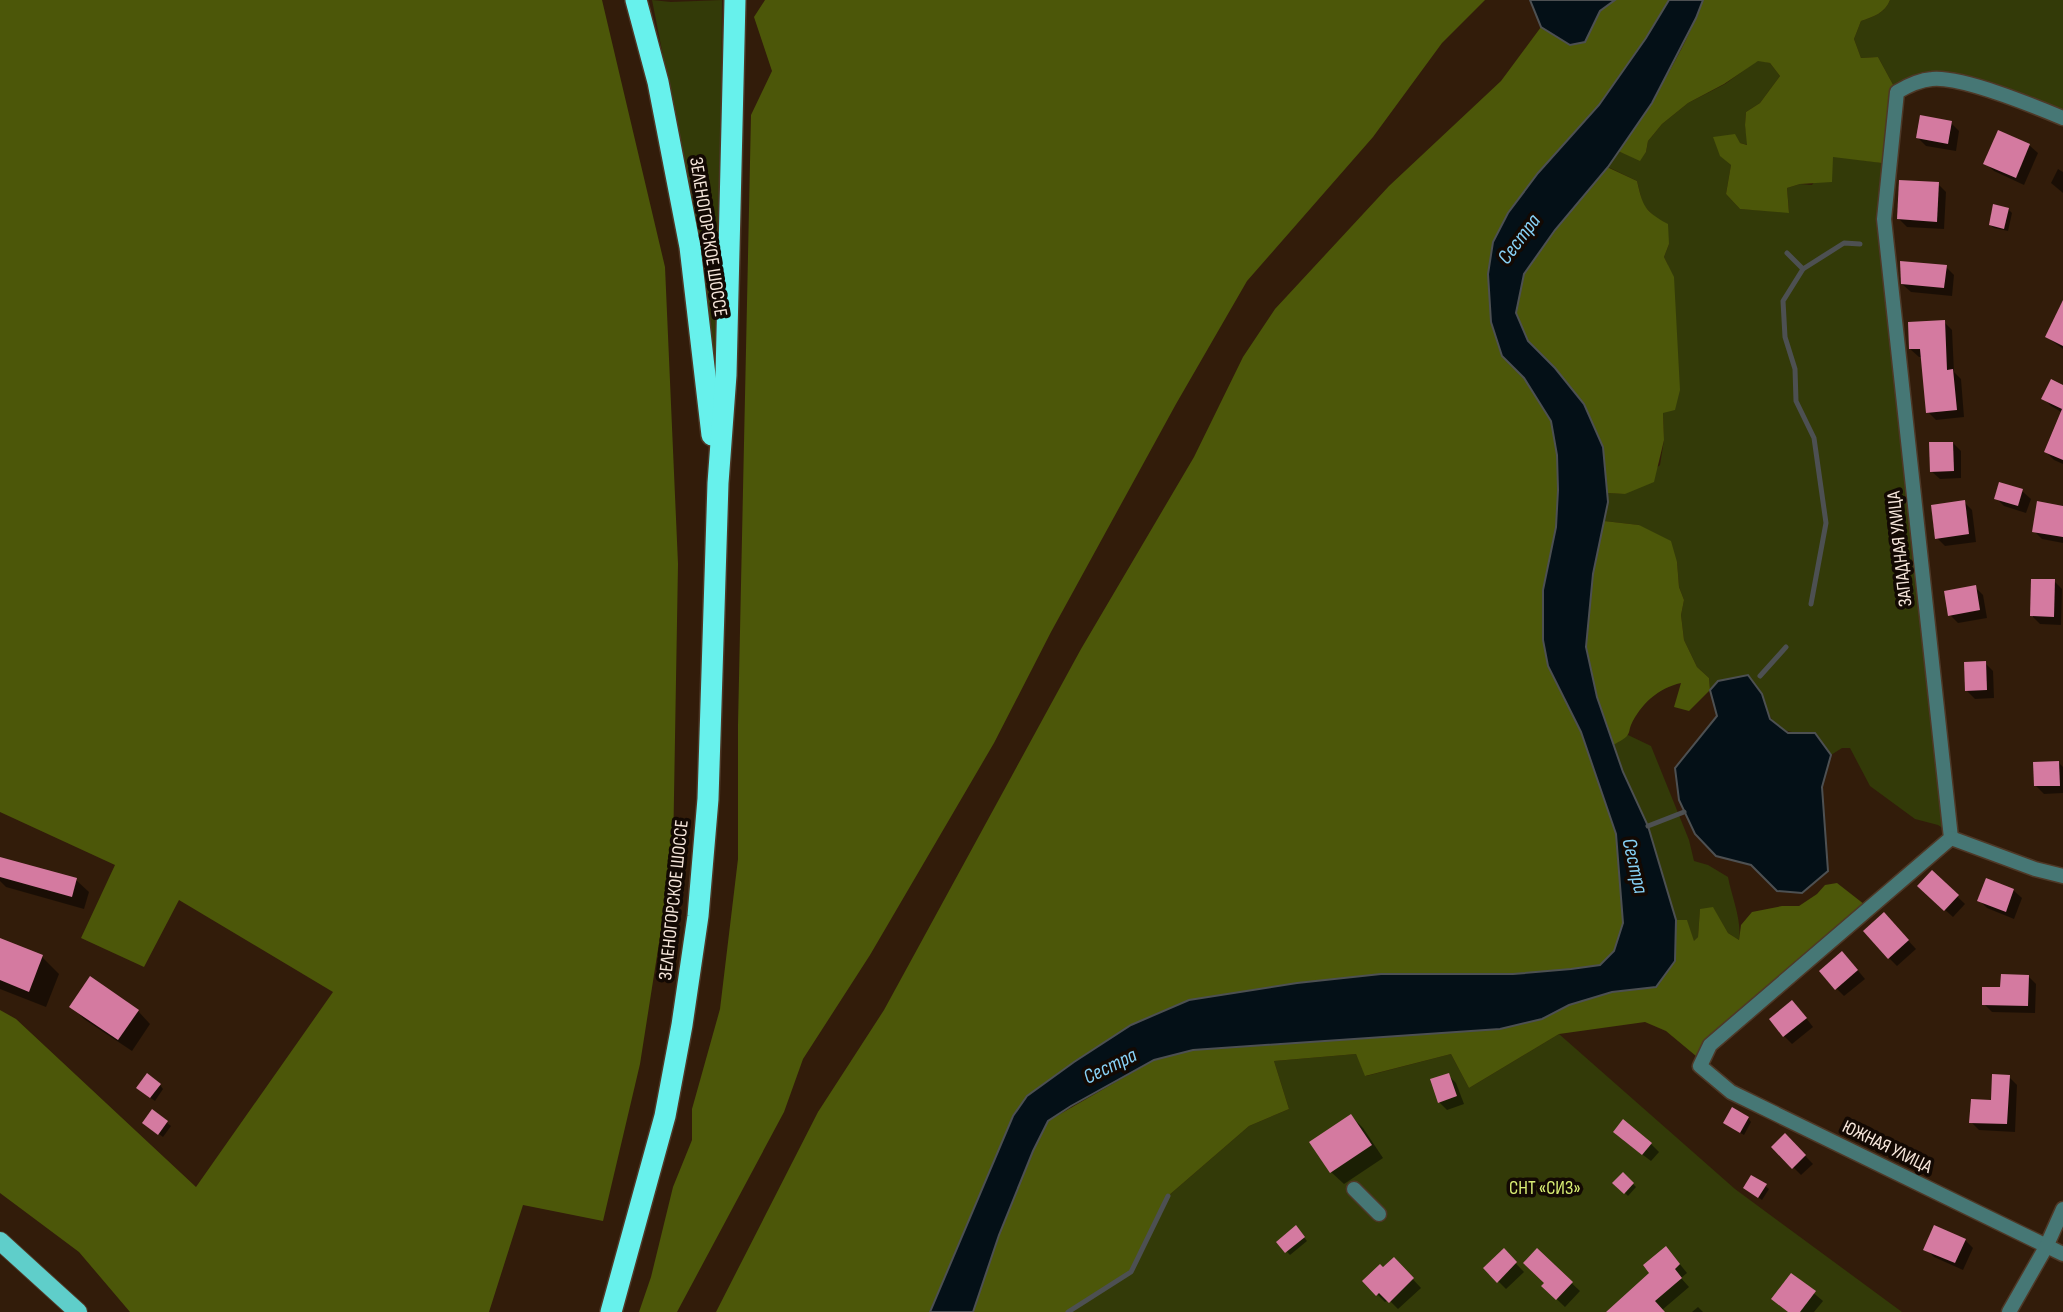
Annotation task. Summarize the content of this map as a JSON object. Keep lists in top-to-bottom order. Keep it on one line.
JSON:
{"streets":{"highway":["ЗЕЛЕНОГОРСКОЕ ШОССЕ"],"street":["ЗАПАДНАЯ УЛИЦА","ЮЖНАЯ УЛИЦА"]},"crossings":[["ЗАПАДНАЯ УЛИЦА","ЮЖНАЯ УЛИЦА"]],"water":["Сестра"],"parks":["СНТ «СИЗ»"]}
